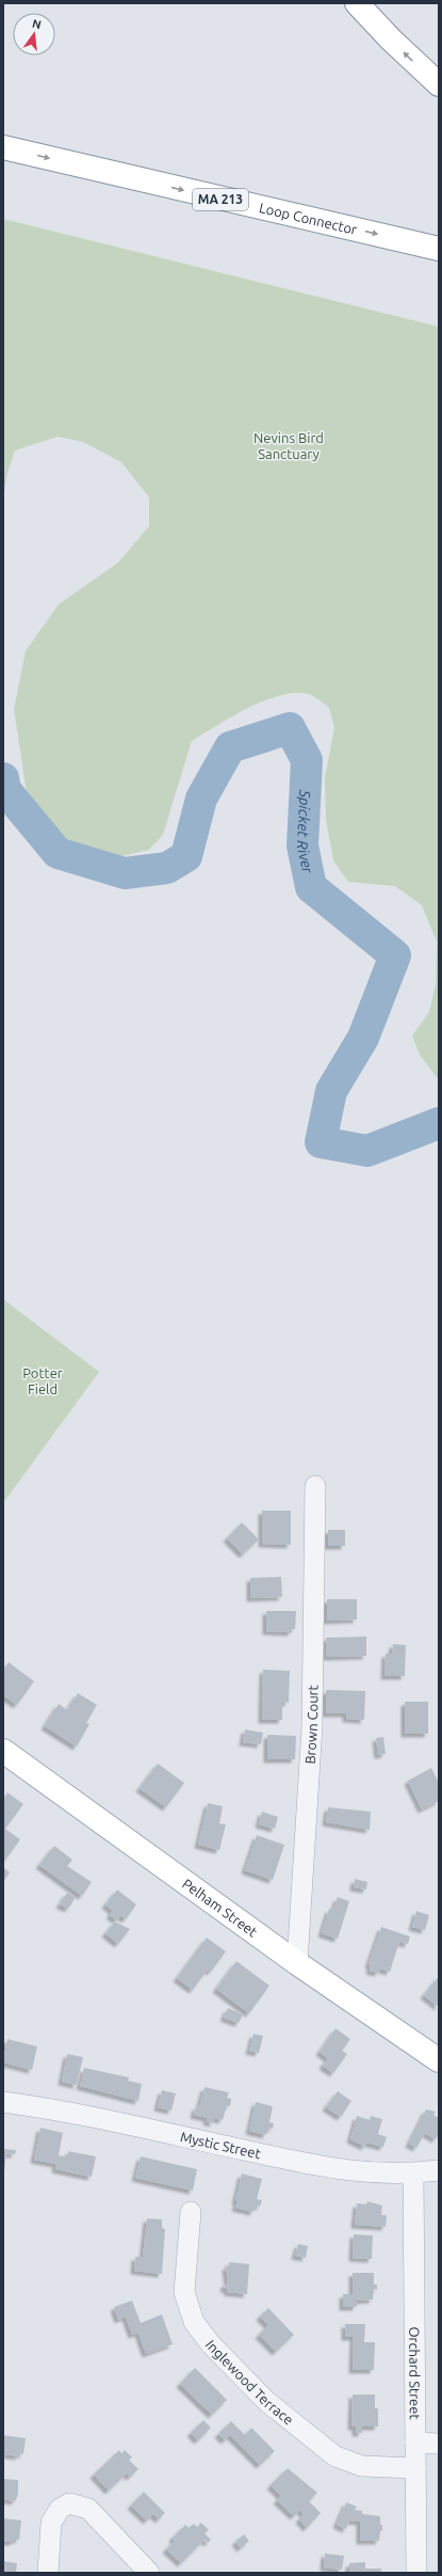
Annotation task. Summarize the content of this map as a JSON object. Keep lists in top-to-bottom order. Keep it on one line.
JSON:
{"streets":{"main road":["MA 213","Loop Connector","Pelham Street"],"street":["Brown Court","Mystic Street","Orchard Street","Inglewood Terrace"]},"crossings":[["Brown Court","Pelham Street"],["Mystic Street","Orchard Street"],["Orchard Street","Inglewood Terrace"]],"one_way":["Loop Connector"],"water":["Spicket River"],"parks":["Nevins Bird Sanctuary","Potter Field"],"north":"top"}
